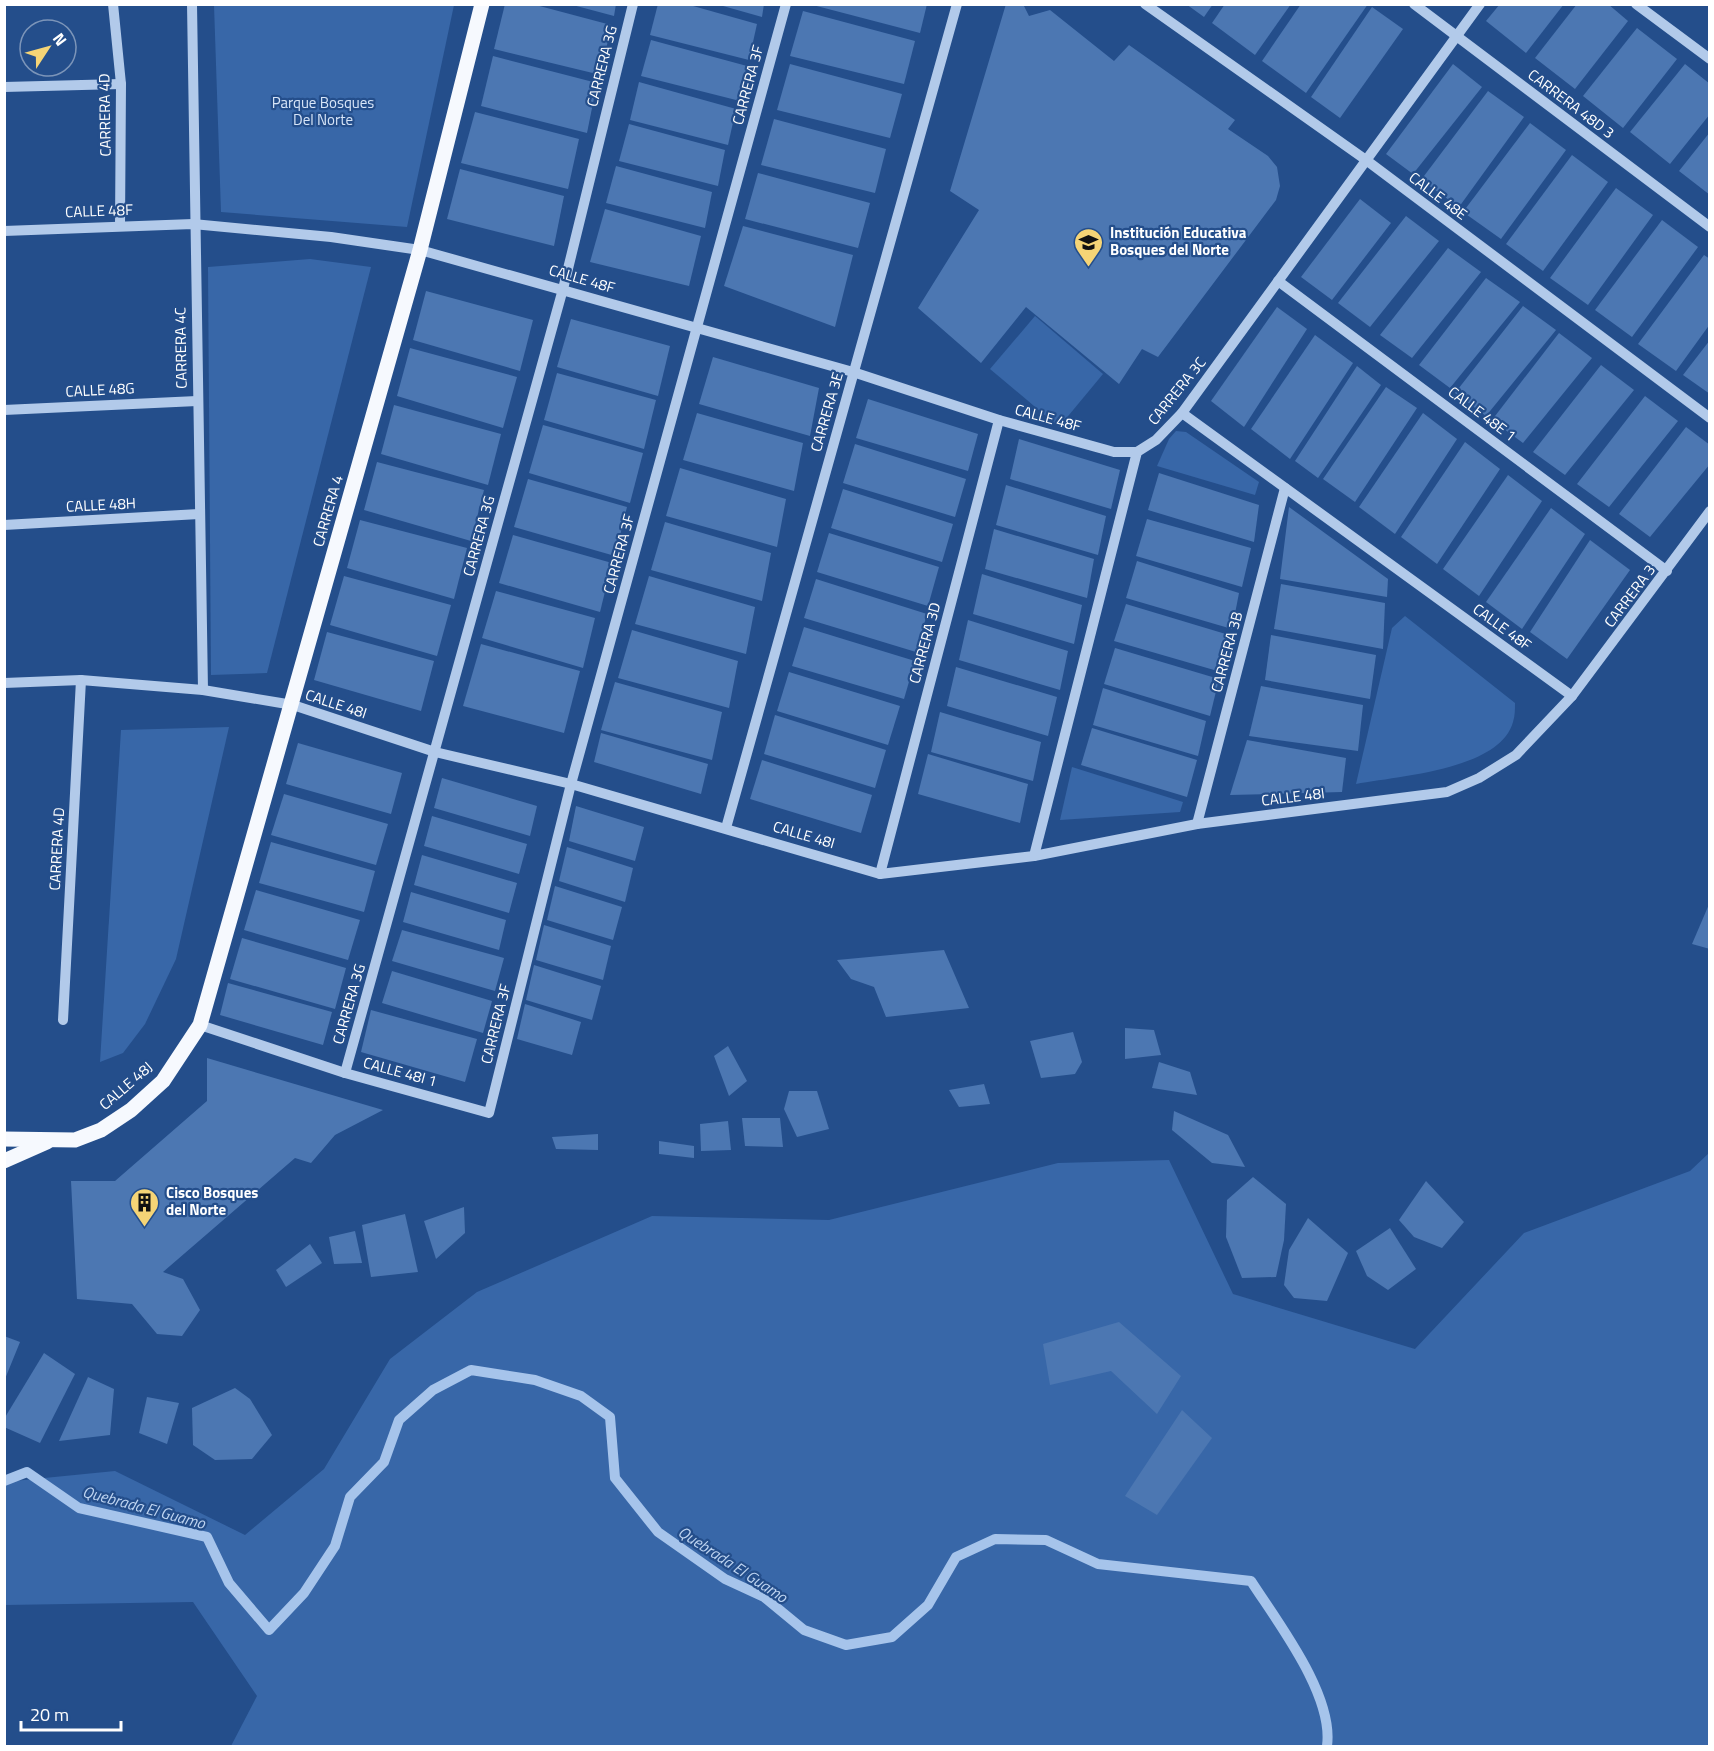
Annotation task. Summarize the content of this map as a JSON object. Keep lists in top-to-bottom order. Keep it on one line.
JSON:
{"streets":{"main road":["CARRERA 4","CALLE 48J"],"street":["CARRERA 3G","CARRERA 3F","CARRERA 48D 3","CARRERA 4D","CALLE 48E","CALLE 48F","CARRERA 4C","CALLE 48G","CARRERA 3C","CARRERA 3E","CALLE 48E 1","CALLE 48H","CARRERA 3","CARRERA 3D","CARRERA 3B","CALLE 48I","CALLE 48I 1"]},"crossings":[["CARRERA 3G","CALLE 48F"],["CARRERA 3G","CALLE 48I"],["CARRERA 3G","CALLE 48I 1"],["CARRERA 3F","CALLE 48F"],["CARRERA 3F","CALLE 48I"],["CARRERA 3F","CALLE 48I 1"],["CARRERA 48D 3","CARRERA 3C"],["CARRERA 4D","CALLE 48F"],["CARRERA 4D","CALLE 48I"],["CALLE 48E","CARRERA 3C"],["CALLE 48F","CARRERA 4C"],["CALLE 48F","CARRERA 3C"],["CALLE 48F","CARRERA 3E"],["CALLE 48F","CARRERA 4"],["CALLE 48F","CARRERA 3"],["CALLE 48F","CARRERA 3D"],["CALLE 48F","CARRERA 3B"],["CALLE 48F","CALLE 48I"],["CARRERA 4C","CALLE 48G"],["CARRERA 4C","CALLE 48H"],["CARRERA 4C","CALLE 48I"],["CARRERA 3C","CALLE 48E 1"],["CARRERA 3E","CALLE 48I"],["CALLE 48E 1","CARRERA 3"],["CARRERA 4","CALLE 48I"],["CARRERA 4","CALLE 48I 1"],["CARRERA 4","CALLE 48J"],["CARRERA 3","CALLE 48I"],["CARRERA 3D","CALLE 48I"],["CARRERA 3B","CALLE 48I"],["CALLE 48I 1","CALLE 48J"]],"water":["Quebrada El Guamo"],"parks":["Parque Bosques Del Norte"],"places":{"school or university":["Institución Educativa Bosques del Norte"],"building":["Cisco Bosques del Norte"]},"scale_bar":"20 m","north":"top right"}
